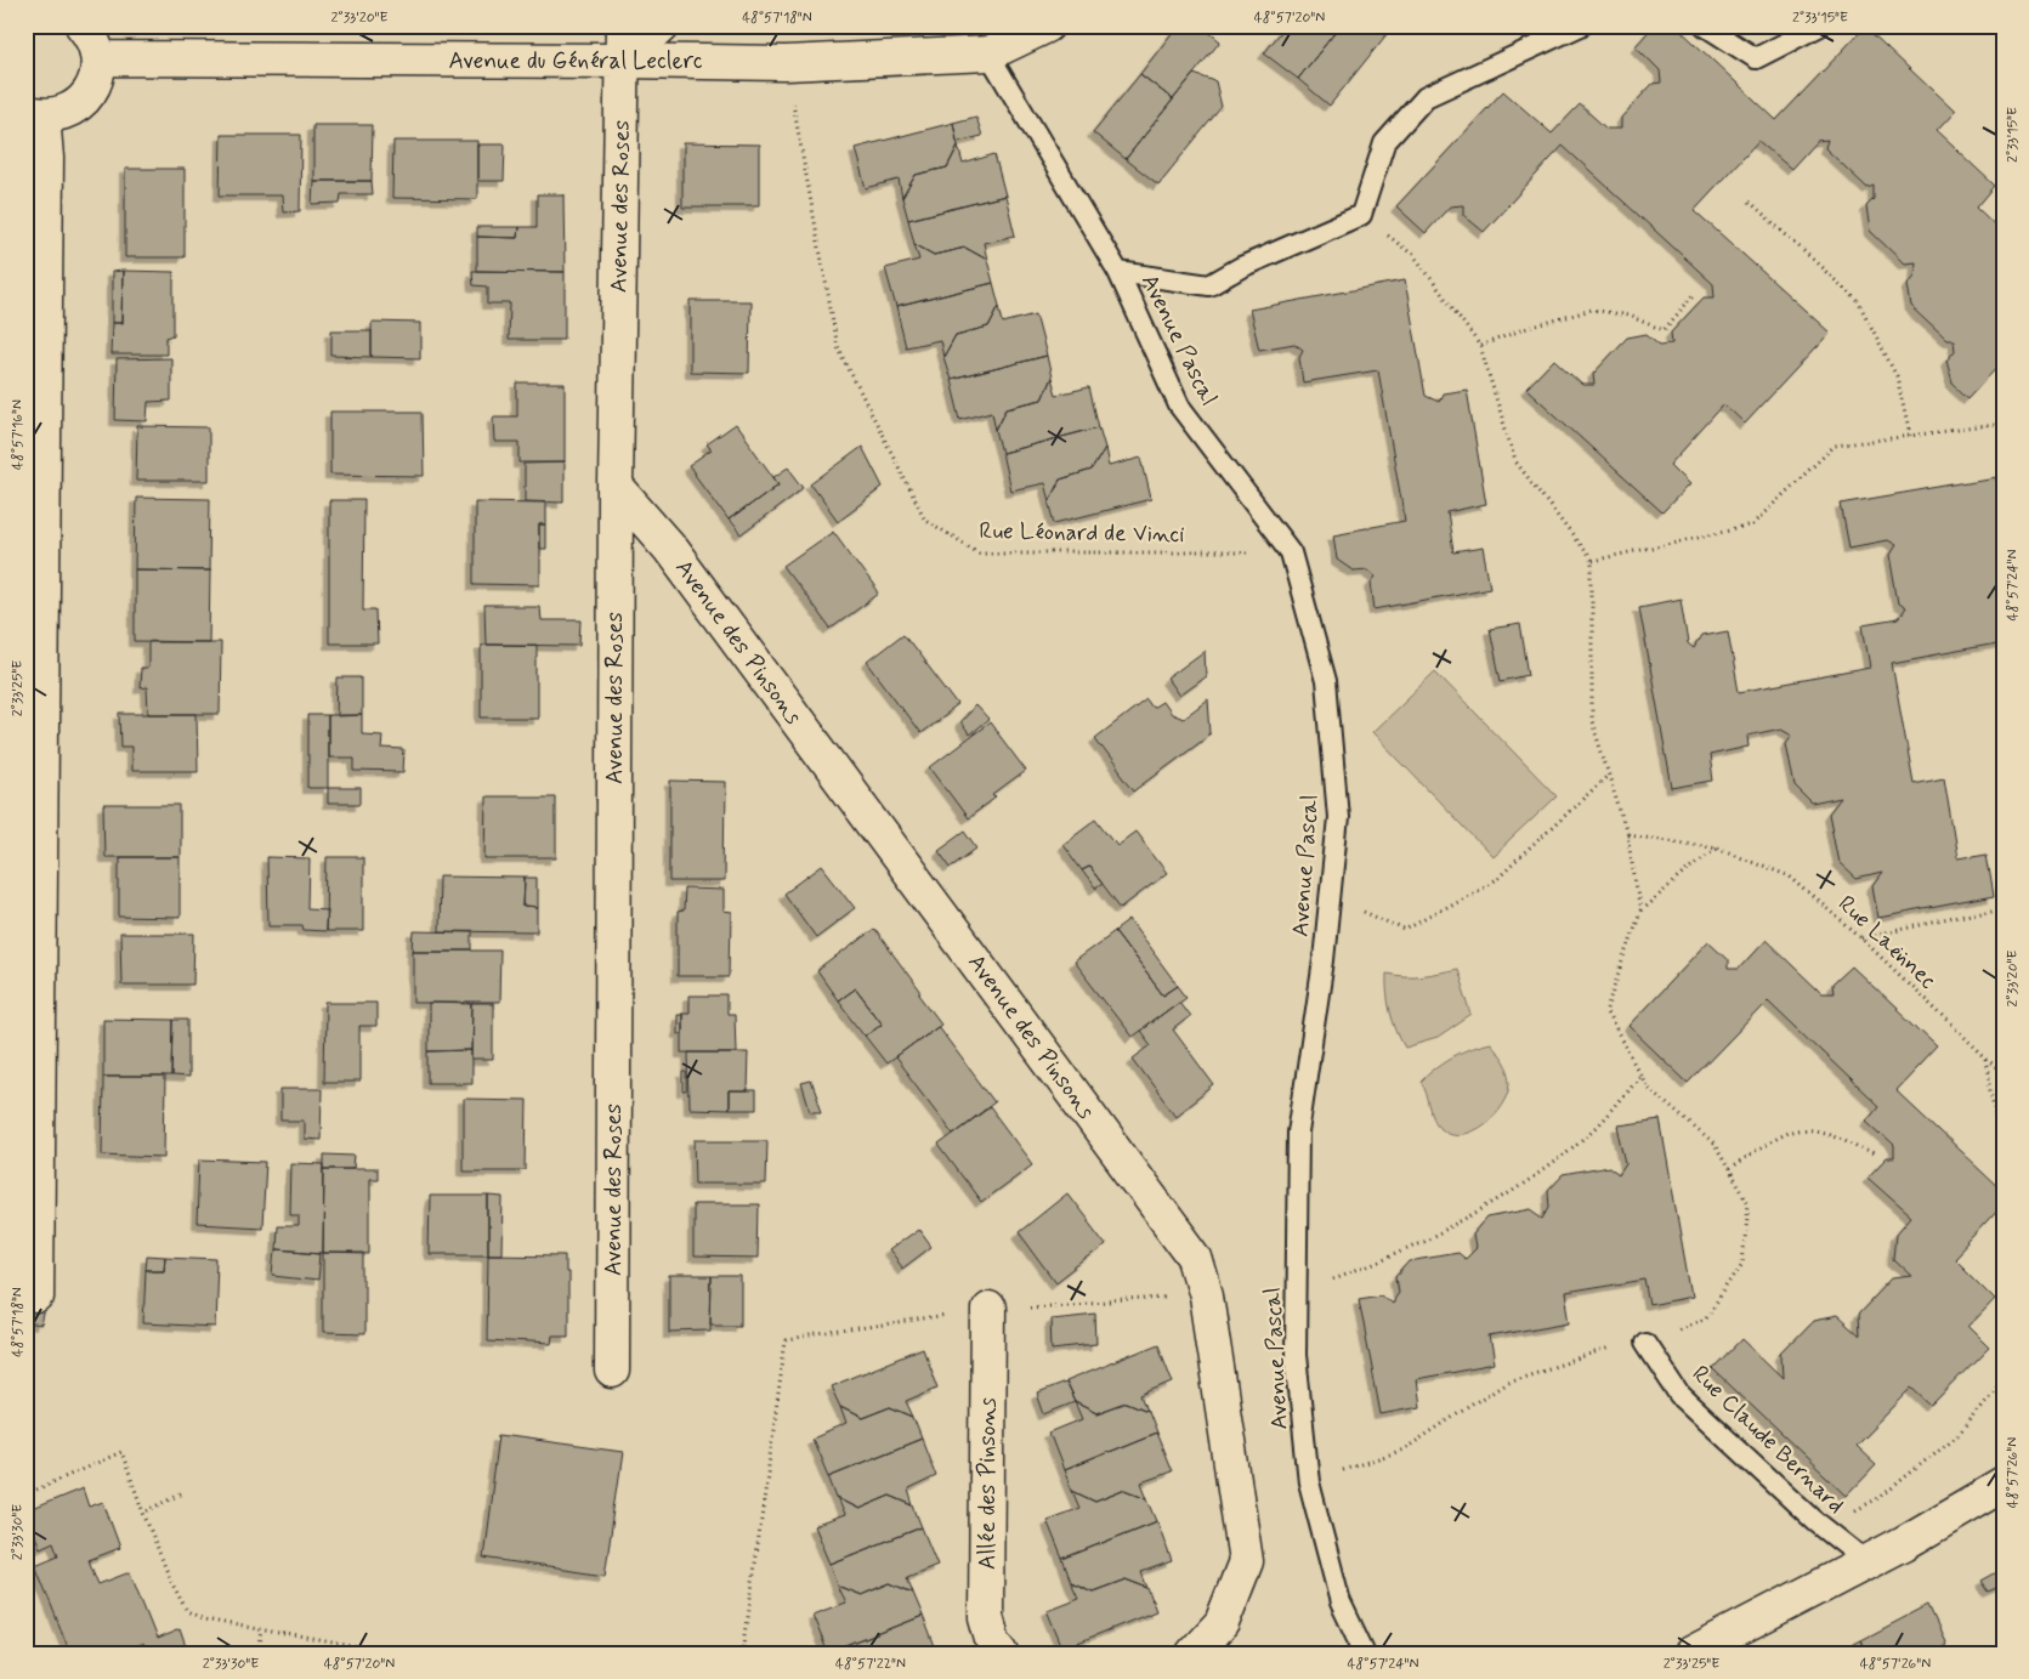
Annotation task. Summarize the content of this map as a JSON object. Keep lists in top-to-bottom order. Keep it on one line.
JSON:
{"streets":{"street":["Avenue du Général Leclerc","Avenue des Roses","Avenue des Pinsons","Allée des Pinsons"],"lane":["Avenue Pascal","Rue Claude Bernard"],"path":["Rue Léonard de Vinci","Rue Laënnec"]},"crossings":[["Avenue du Général Leclerc","Avenue des Roses"],["Avenue du Général Leclerc","Avenue Pascal"],["Avenue du Général Leclerc","Rue Léonard de Vinci"],["Avenue des Roses","Avenue des Pinsons"],["Avenue Pascal","Rue Léonard de Vinci"]],"coordinates":["2°33'20\"E","48°57'18\"N","48°57'20\"N","2°33'15\"E","48°57'16\"N","48°57'24\"N","2°33'25\"E","48°57'26\"N","2°33'30\"E","48°57'22\"N"]}
